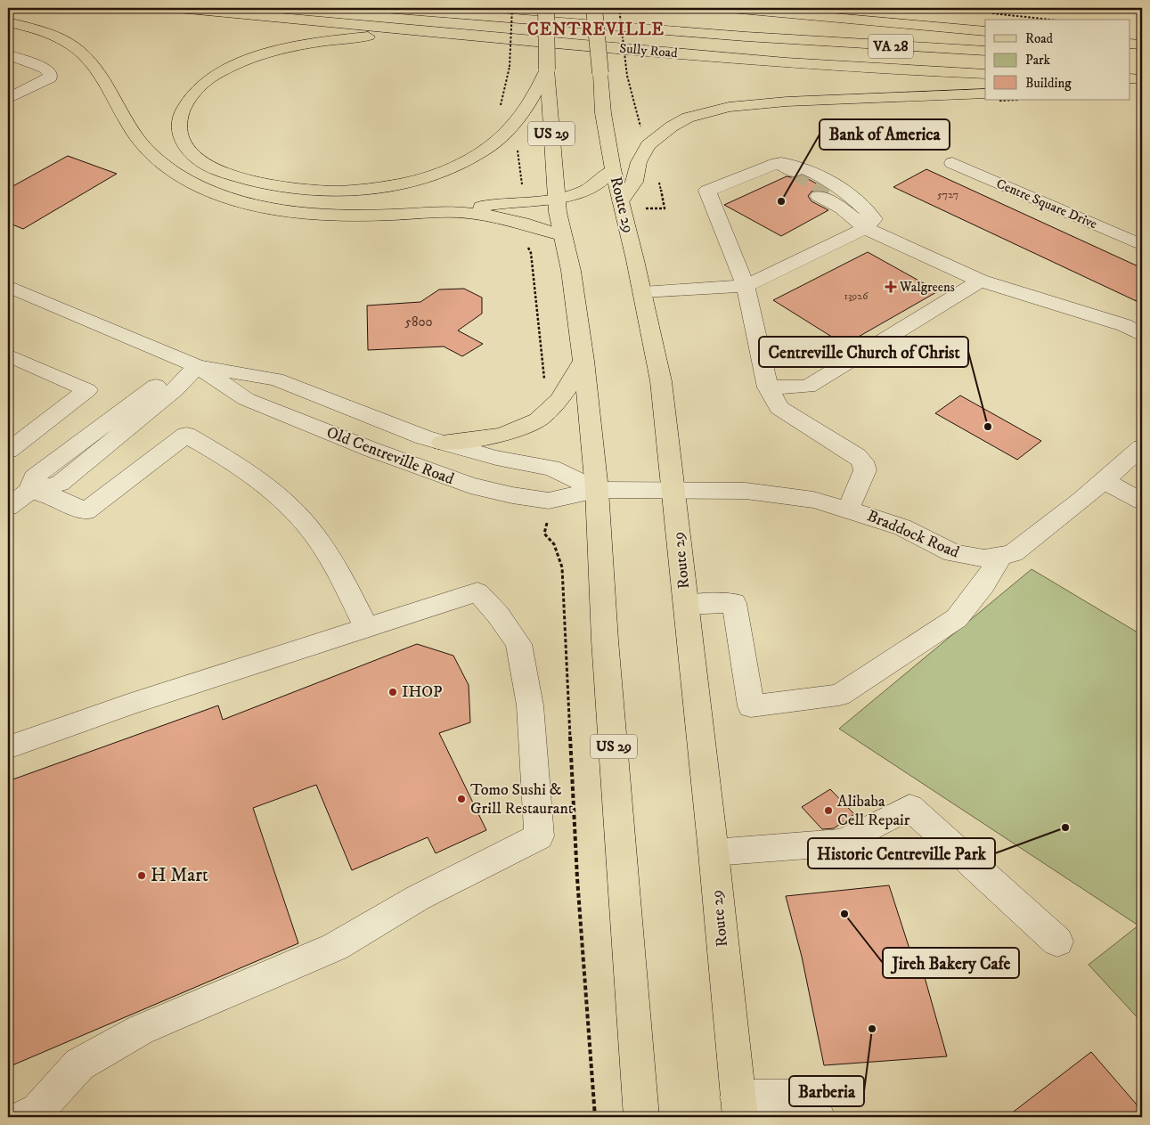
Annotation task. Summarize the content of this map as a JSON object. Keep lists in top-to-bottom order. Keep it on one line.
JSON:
{"streets":{"main road":["VA 28","Sully Road","US 29","Route 29"],"street":["Centre Square Drive","Old Centreville Road","Braddock Road"]},"crossings":[["US 29","Old Centreville Road"],["Route 29","Old Centreville Road"],["Route 29","Braddock Road"],["Old Centreville Road","Braddock Road"]],"districts":["CENTREVILLE"],"places":{"other":["Bank of America","Centreville Church of Christ","IHOP","Tomo Sushi & Grill Restaurant","Alibaba Cell Repair","Historic Centreville Park","H Mart","Jireh Bakery Cafe","Barberia"],"health":["Walgreens"]},"house_numbers":["5727","13926","5800"],"legend":["Road","Park","Building"]}
